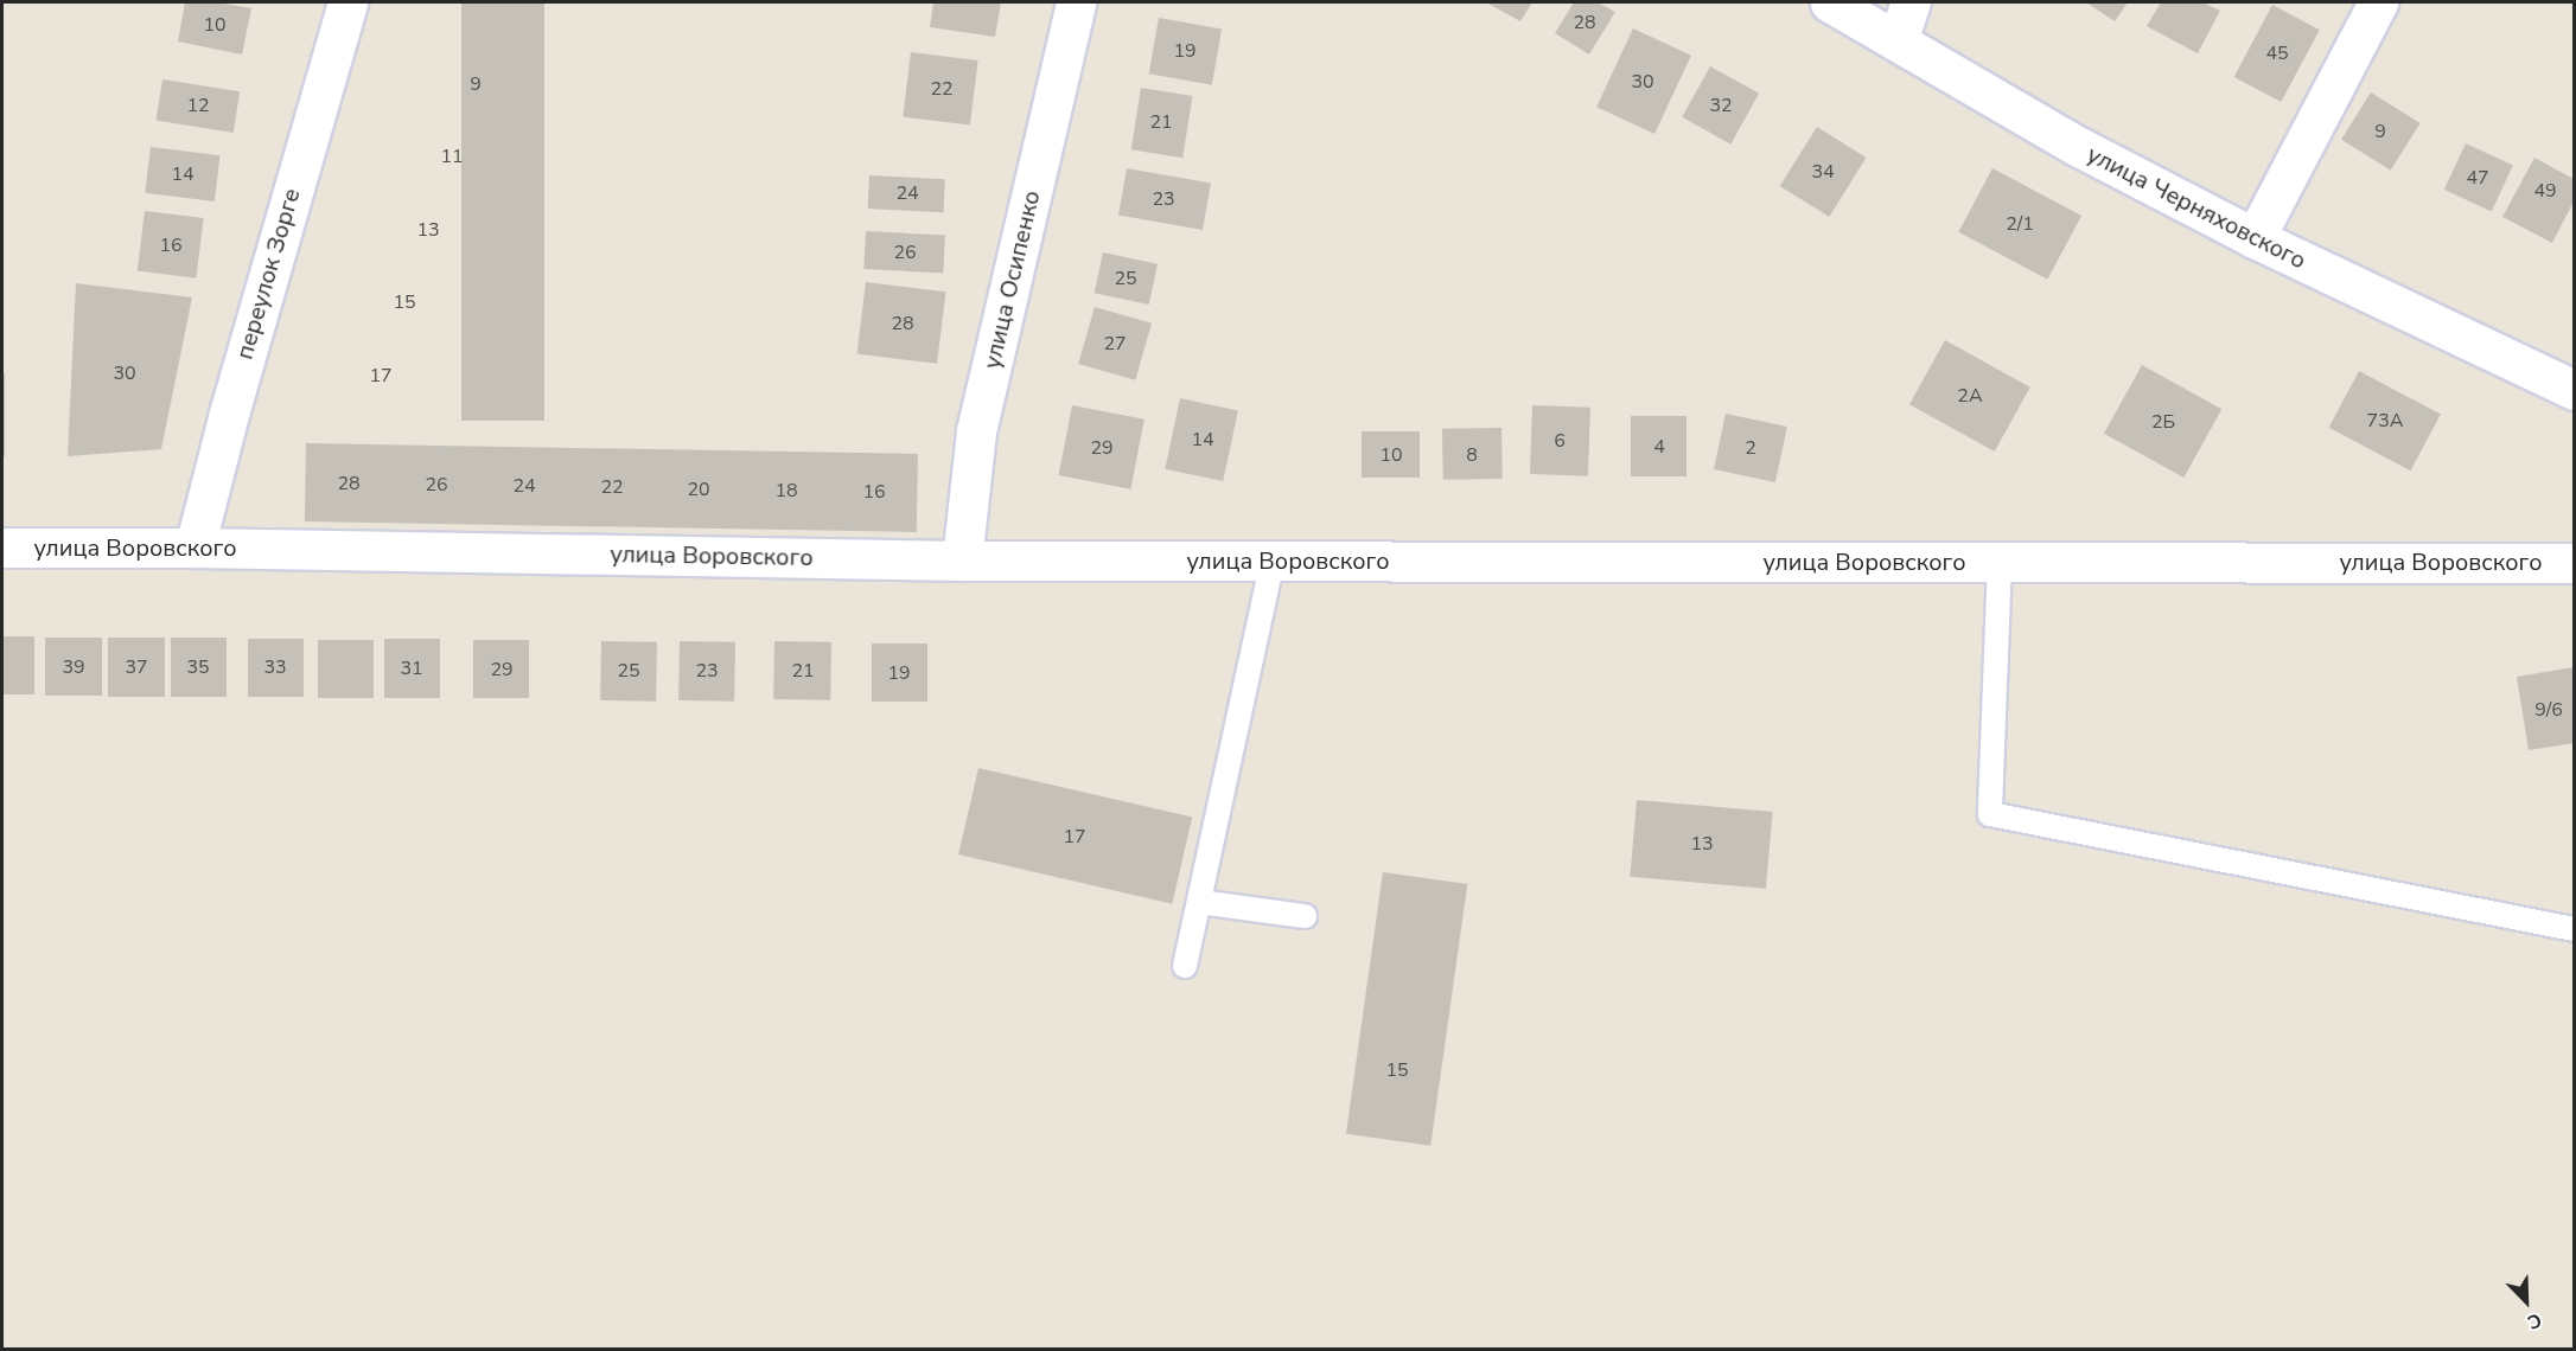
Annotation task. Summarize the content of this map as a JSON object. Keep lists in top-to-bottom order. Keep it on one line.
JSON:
{"streets":{"street":["улица Черняховского","переулок Зорге","улица Осипенко","улица Воровского"]},"crossings":[["переулок Зорге","улица Воровского"],["улица Осипенко","улица Воровского"]],"house_numbers":["28","10","19","45","30","9","22","12","32","21","9","11","34","14","47","49","24","23","2/1","13","16","26","25","15","28","27","30","17","2А","73А","2Б","14","6","4","29","2","10","8","28","26","24","22","20","18","16","39","37","35","33","31","29","25","23","21","19","9/6","17","13","15"],"north":"bottom right"}
